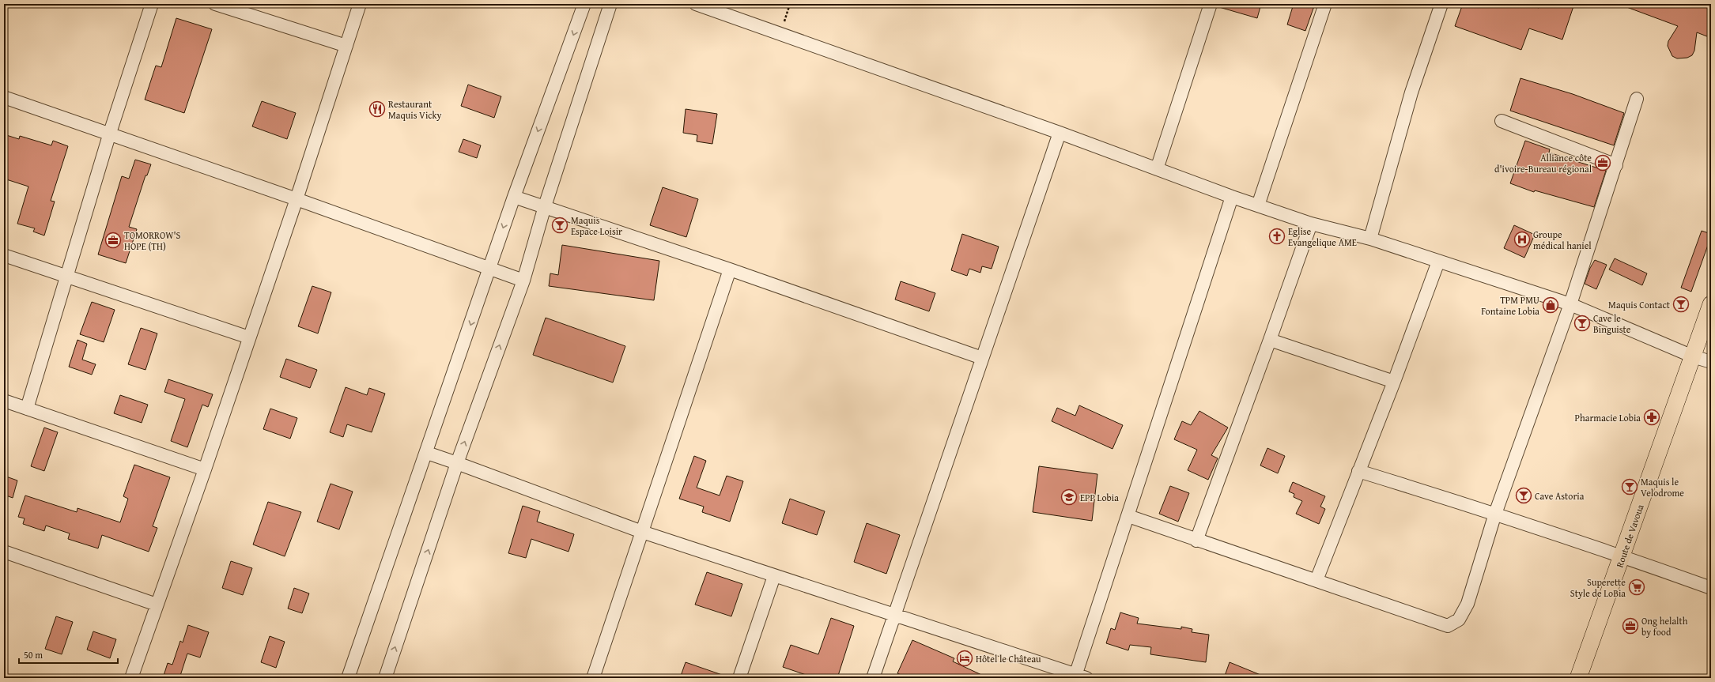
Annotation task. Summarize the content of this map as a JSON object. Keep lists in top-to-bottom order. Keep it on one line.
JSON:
{"streets":{"main road":["Route de Vavoua"]},"places":{"restaurant":["Restaurant Maquis Vicky"],"office":["Alliance côte d'ivoire-Bureau régional","TOMORROW'S HOPE (TH)","Ong helalth by food"],"bar":["Maquis Espace Loisir","Maquis Contact","Cave le Binguiste","Maquis le Velodrome","Cave Astoria"],"church":["Eglise Evangelique AME"],"hospital":["Groupe médical haniel"],"shop":["TPM PMU Fontaine Lobia"],"pharmacy":["Pharmacie Lobia"],"school or university":["EPP Lobia"],"supermarket":["Superette Style de LoBia"],"hotel":["Hôtel le Château"]},"scale_bar":"50 m"}
